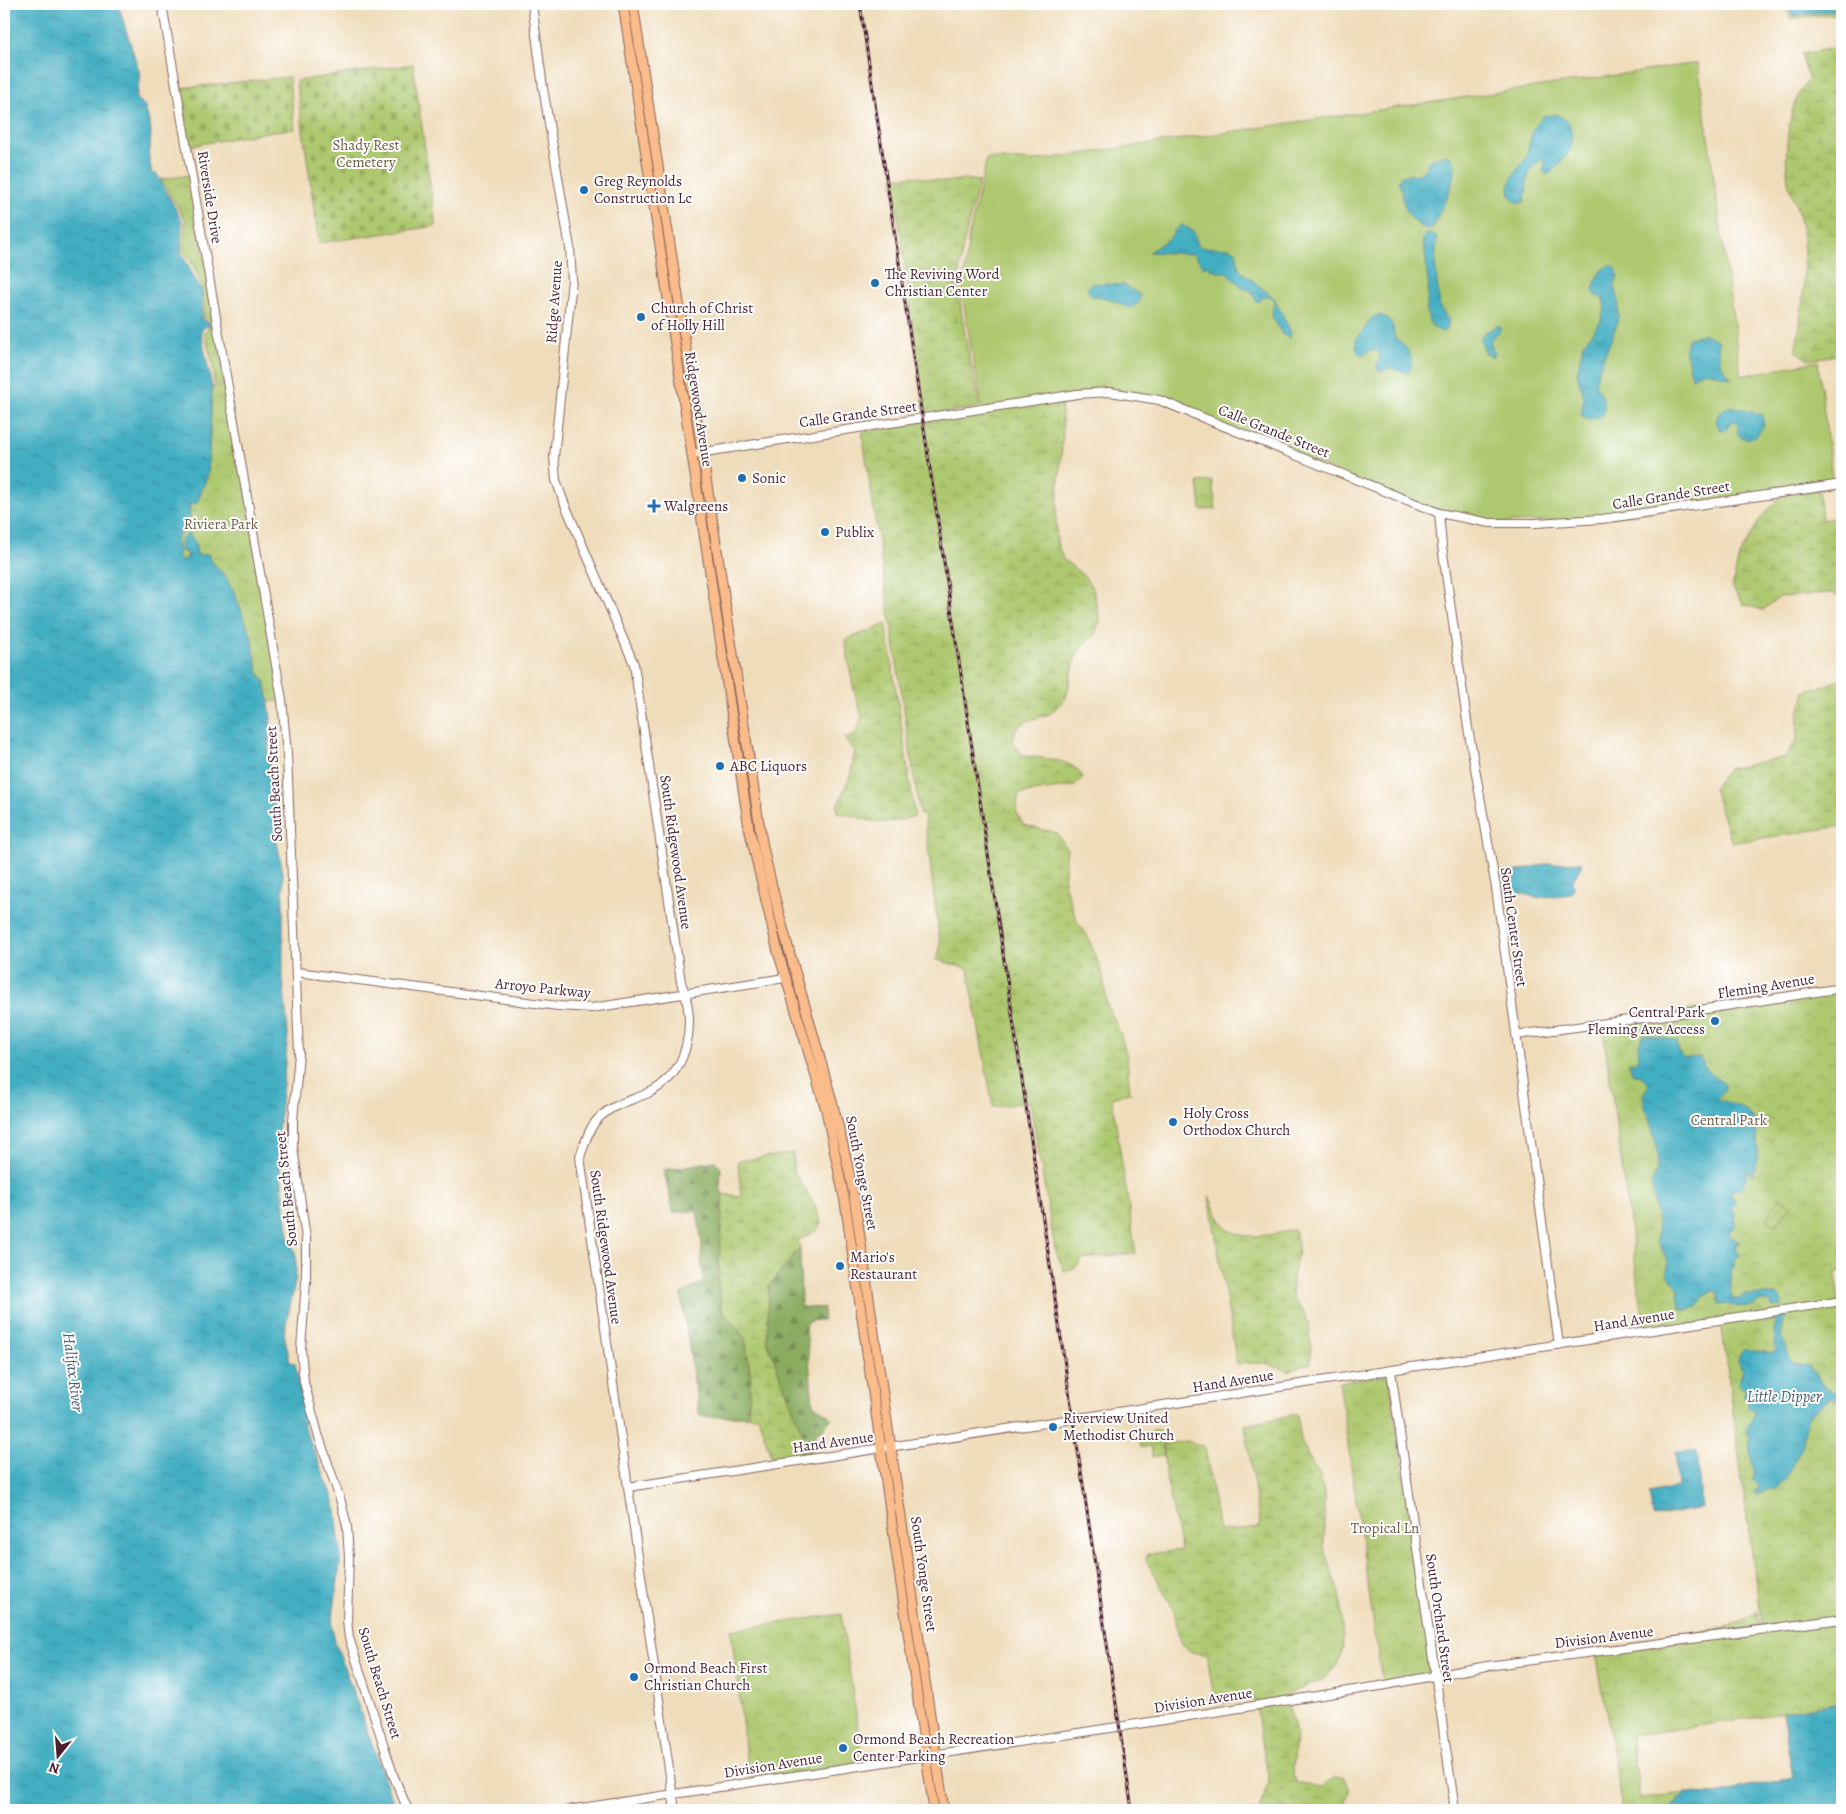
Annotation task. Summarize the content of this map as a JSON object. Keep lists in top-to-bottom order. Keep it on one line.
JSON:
{"streets":{"main road":["Ridgewood Avenue","South Yonge Street"],"street":["Riverside Drive","Ridge Avenue","Calle Grande Street","South Beach Street","South Ridgewood Avenue","South Center Street","Fleming Avenue","Arroyo Parkway","Hand Avenue","South Orchard Street","Division Avenue"]},"crossings":[["Riverside Drive","South Beach Street"],["Ridge Avenue","South Ridgewood Avenue"],["Ridgewood Avenue","Calle Grande Street"],["Ridgewood Avenue","South Yonge Street"],["Calle Grande Street","South Center Street"],["South Beach Street","Arroyo Parkway"],["South Ridgewood Avenue","Arroyo Parkway"],["South Ridgewood Avenue","Hand Avenue"],["South Ridgewood Avenue","Division Avenue"],["South Center Street","Fleming Avenue"],["South Center Street","Hand Avenue"],["Arroyo Parkway","South Yonge Street"],["South Yonge Street","Hand Avenue"],["South Yonge Street","Division Avenue"],["Hand Avenue","South Orchard Street"],["South Orchard Street","Division Avenue"]],"water":["Halifax River","Little Dipper"],"parks":["Shady Rest Cemetery","Riviera Park","Central Park","Tropical Ln"],"places":{"other":["Greg Reynolds Construction Lc","The Reviving Word Christian Center","Church of Christ of Holly Hill","Sonic","Publix","ABC Liquors","Central Park Fleming Ave Access","Holy Cross Orthodox Church","Mario's Restaurant","Riverview United Methodist Church","Ormond Beach First Christian Church","Ormond Beach Recreation Center Parking"],"health":["Walgreens"]},"north":"bottom"}
